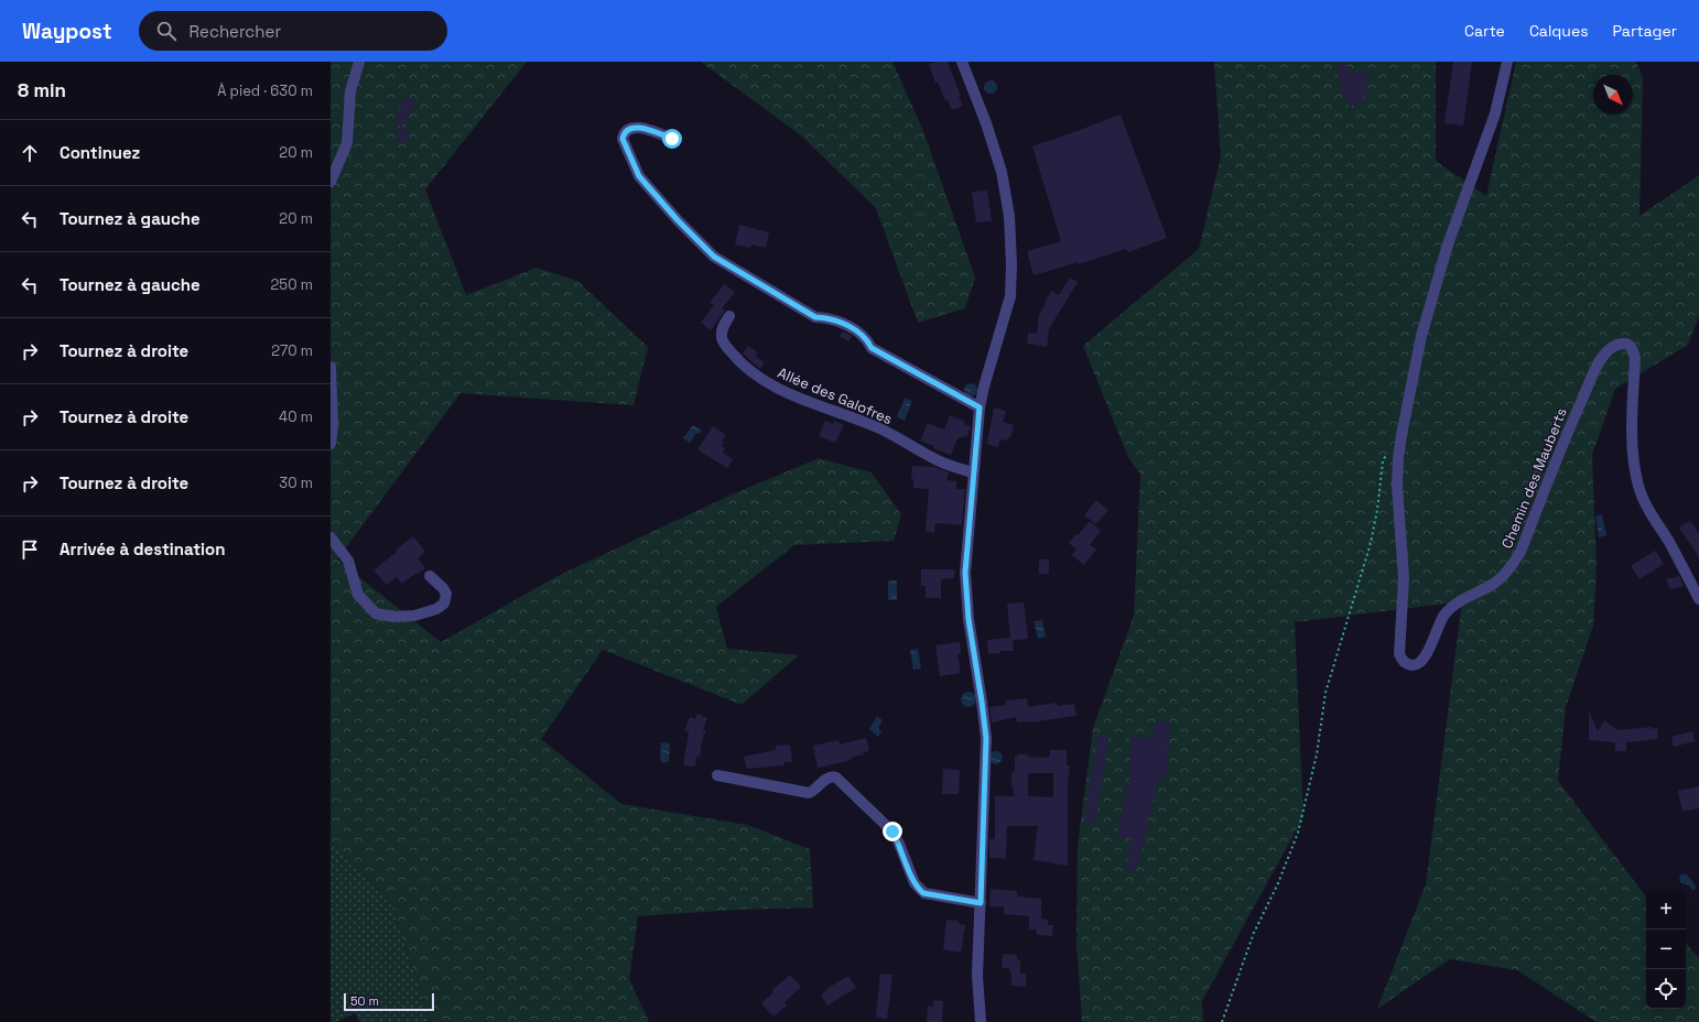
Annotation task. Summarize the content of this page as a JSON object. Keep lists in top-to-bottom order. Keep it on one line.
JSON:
{"streets":{"street":["Allée des Galofres","Chemin des Mauberts"]},"scale_bar":"50 m","north":"bottom right","page":{"header":"Waypost","search":"Rechercher","nav":["Carte","Calques","Partager"],"heading":["8 min","À pied · 630 m"],"list":[["Continuez","20 m"],["Tournez à gauche","20 m"],["Tournez à gauche","250 m"],["Tournez à droite","270 m"],["Tournez à droite","40 m"],["Tournez à droite","30 m"],"Arrivée à destination"],"map_buttons":["+","−"],"scale":"50 m"}}
